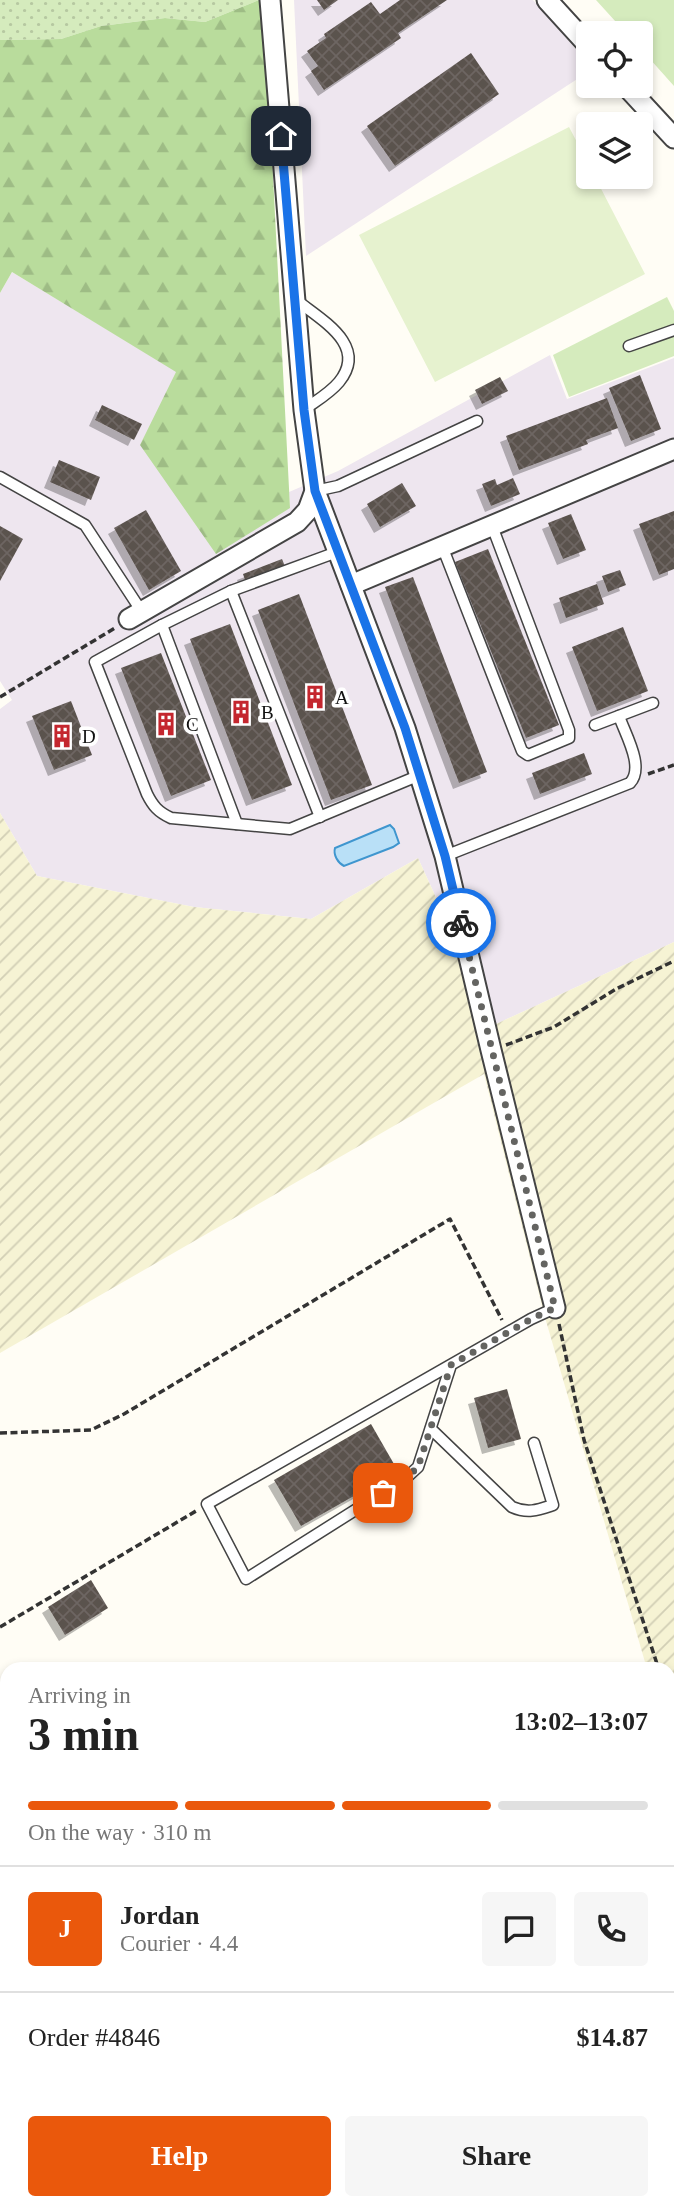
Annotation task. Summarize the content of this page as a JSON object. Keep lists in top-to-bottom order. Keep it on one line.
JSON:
{"places":{"building":["A","B","C","D"]},"page":{"heading":["3 min","Arriving in","13:02–13:07"],"panel":["Jordan","Courier · 4.4","Order #4846","$14.87"],"bar":"On the way · 310 m","round":"J","buttons":["Help","Share"]}}
